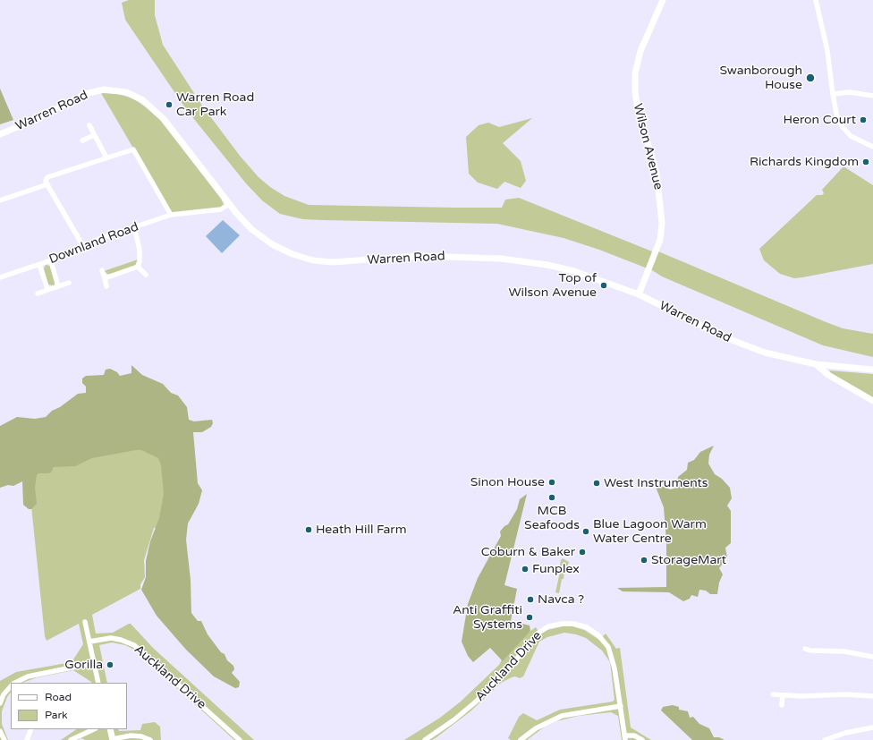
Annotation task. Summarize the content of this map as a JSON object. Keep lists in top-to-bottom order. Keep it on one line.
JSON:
{"streets":{"street":["Warren Road","Wilson Avenue","Downland Road","Auckland Drive"]},"crossings":[["Warren Road","Wilson Avenue"],["Warren Road","Downland Road"]],"places":["Swanborough House","Warren Road Car Park","Heron Court","Richards Kingdom","Top of Wilson Avenue","Sinon House","West Instruments","MCB Seafoods","Heath Hill Farm","Blue Lagoon Warm Water Centre","Coburn & Baker","StorageMart","Funplex","Navca ?","Anti Graffiti Systems","Gorilla"],"legend":["Road","Park"]}
